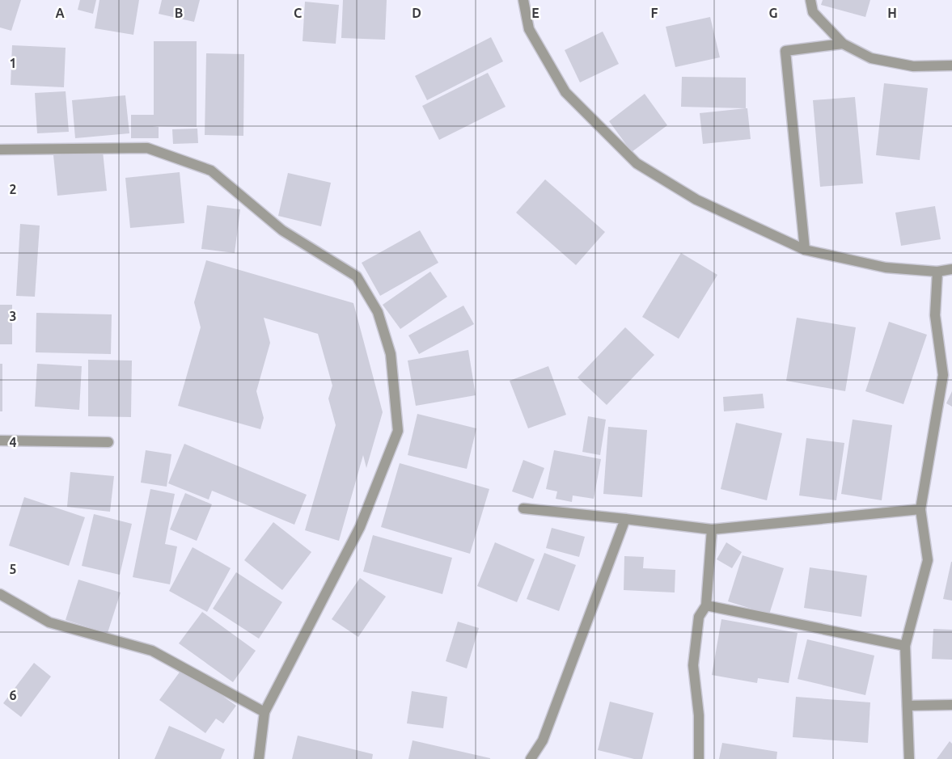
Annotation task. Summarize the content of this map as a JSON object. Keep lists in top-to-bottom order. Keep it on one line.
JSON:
{"grid":{"columns":["A","B","C","D","E","F","G","H"],"rows":["1","2","3","4","5","6"]}}
